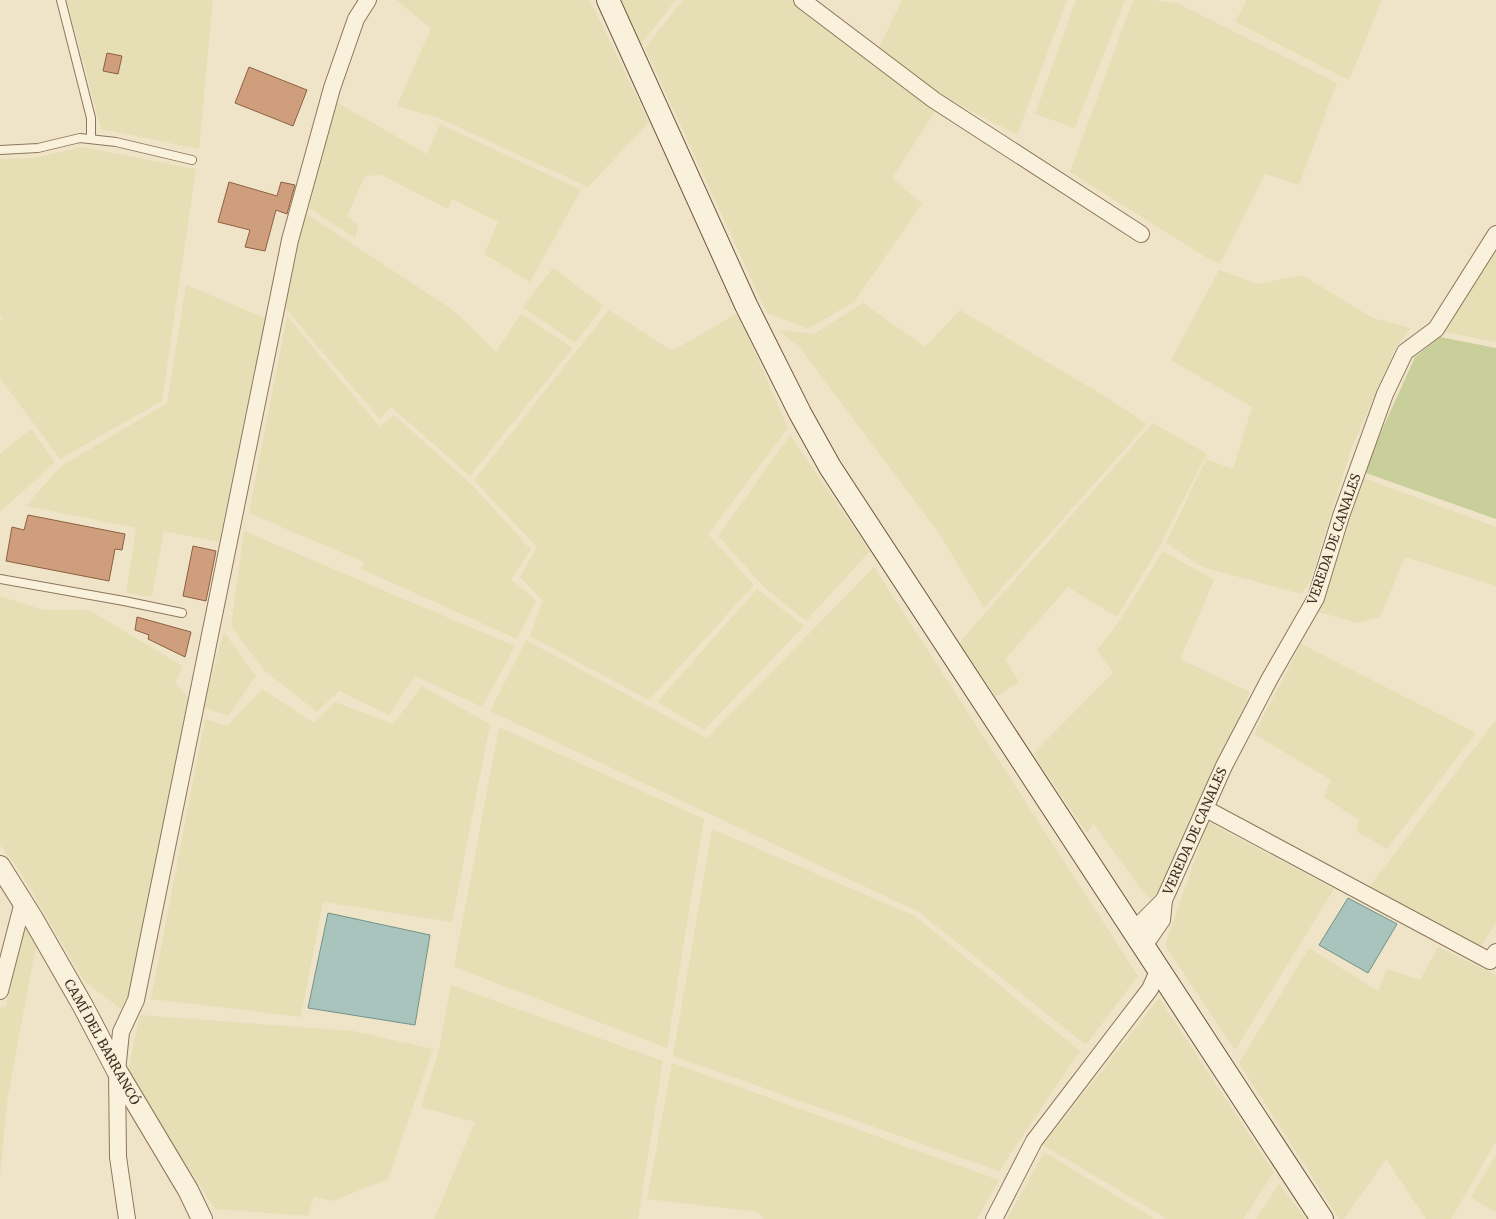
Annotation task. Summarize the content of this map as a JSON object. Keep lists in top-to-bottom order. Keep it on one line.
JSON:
{"streets":{"street":["VEREDA DE CANALES","CAMÍ DEL BARRANCÓ"]}}
